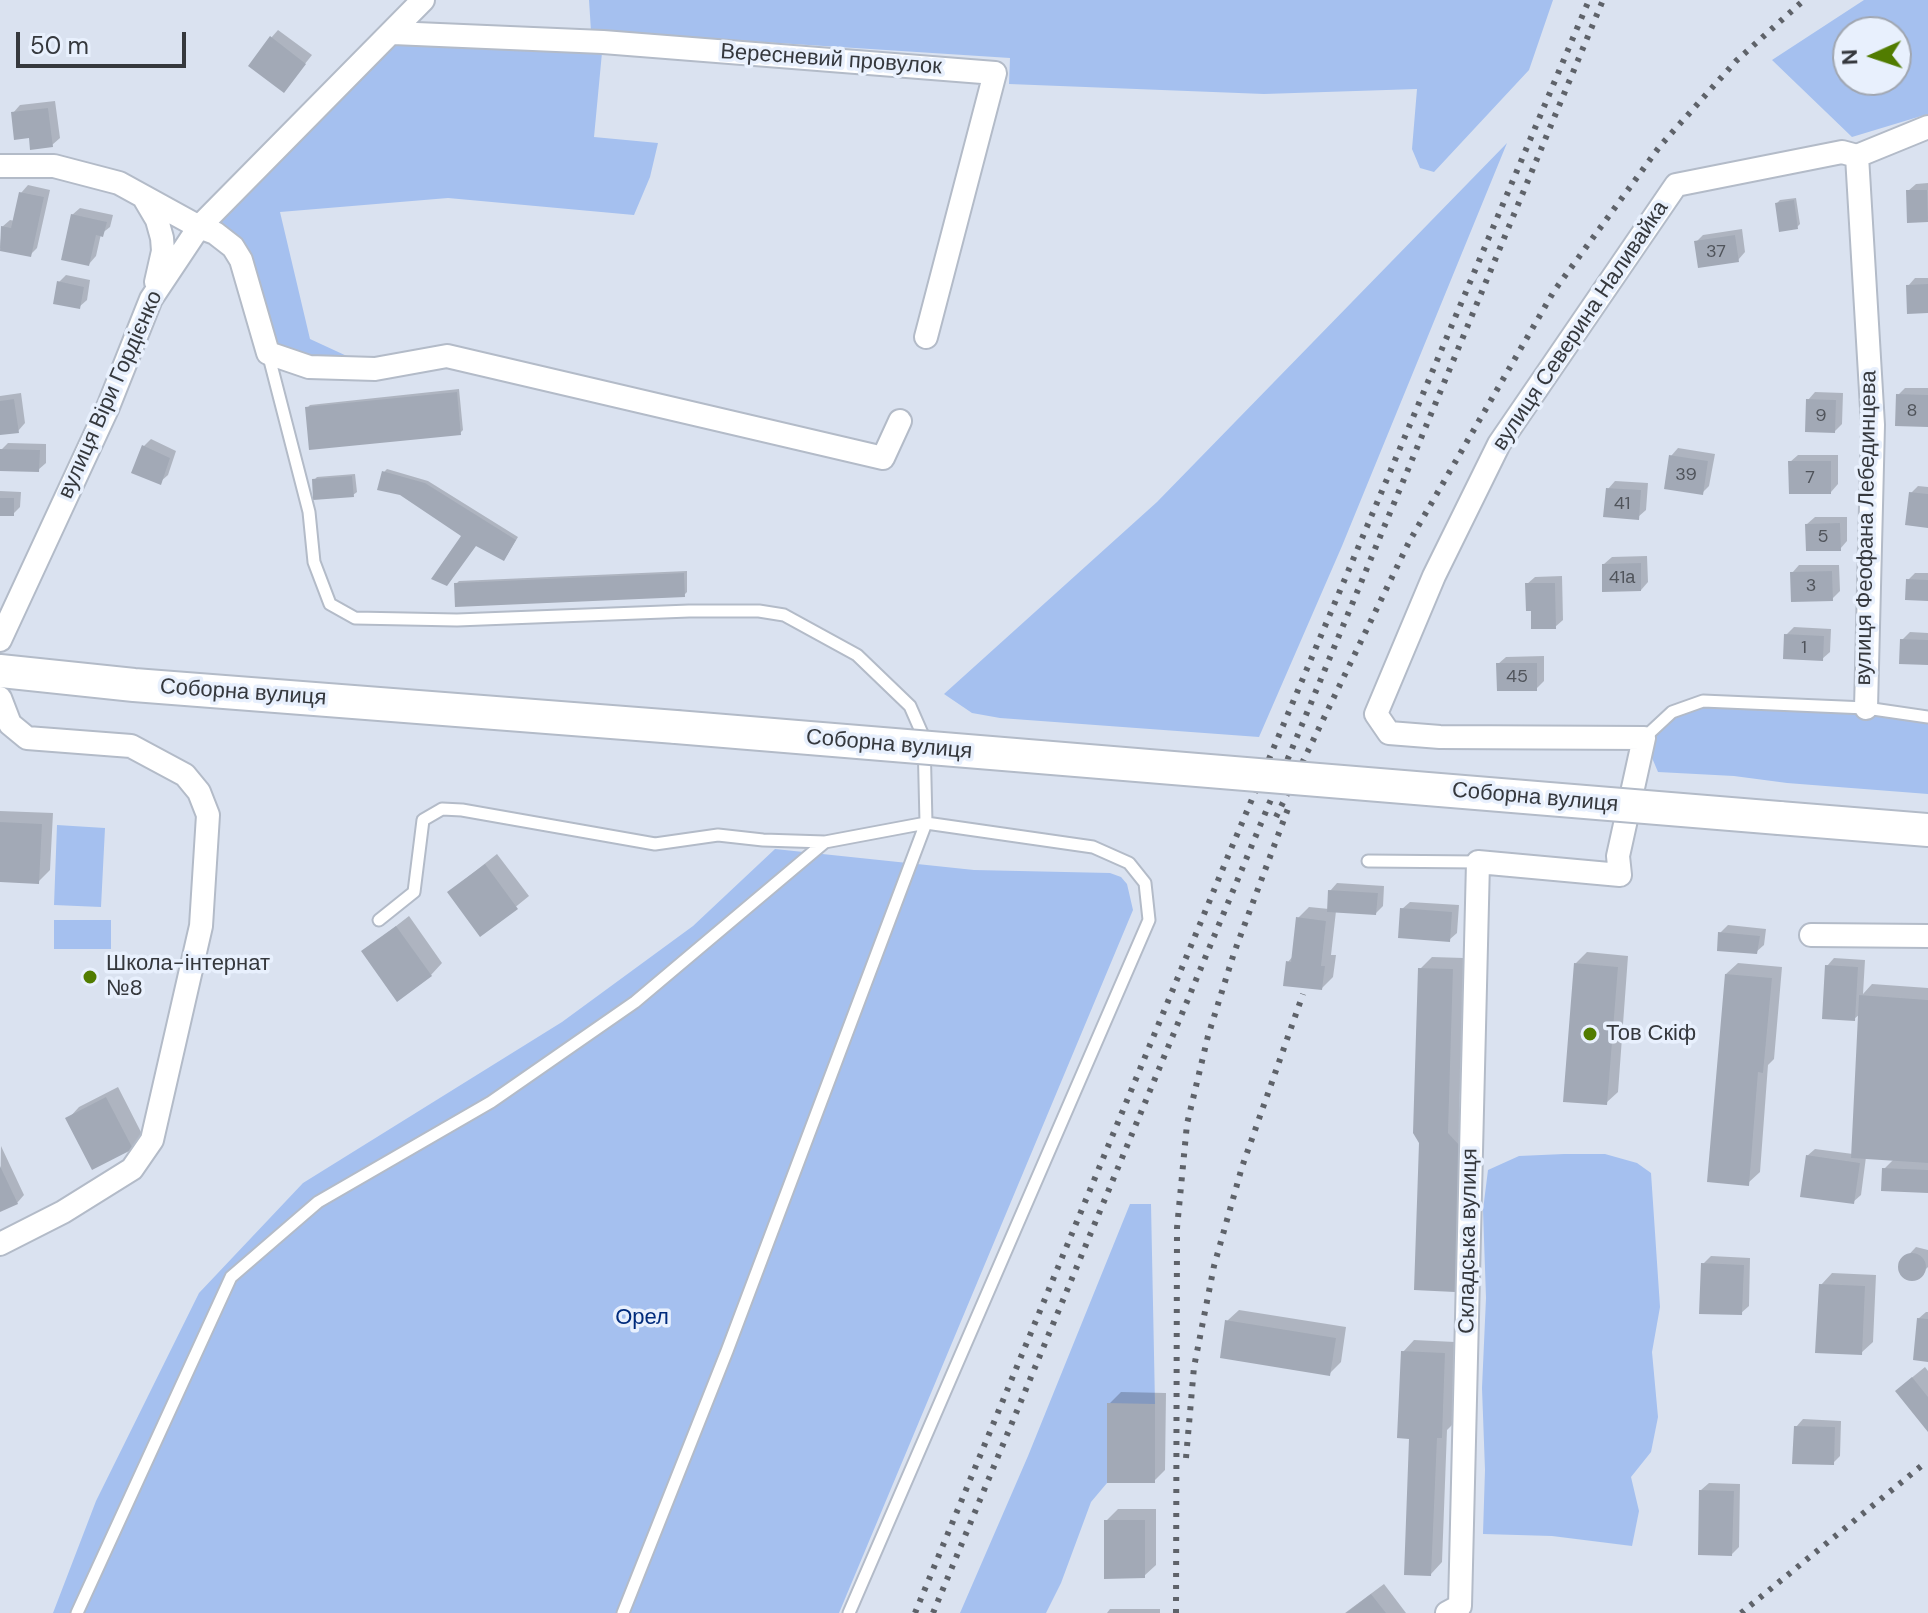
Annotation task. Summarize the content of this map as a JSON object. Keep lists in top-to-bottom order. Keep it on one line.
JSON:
{"streets":{"main road":["Соборна вулиця"],"street":["Вересневий провулок","вулиця Северина Наливайка","вулиця Віри Гордієнко","вулиця Феофана Лебединцева","Складська вулиця"]},"crossings":[["Вересневий провулок","вулиця Віри Гордієнко"],["вулиця Северина Наливайка","вулиця Феофана Лебединцева"]],"parks":["Орел"],"places":["Школа-інтернат №8","Тов Скіф"],"house_numbers":["37","8","9","39","7","41","5","41а","3","1","45"],"scale_bar":"50 m","north":"left"}
